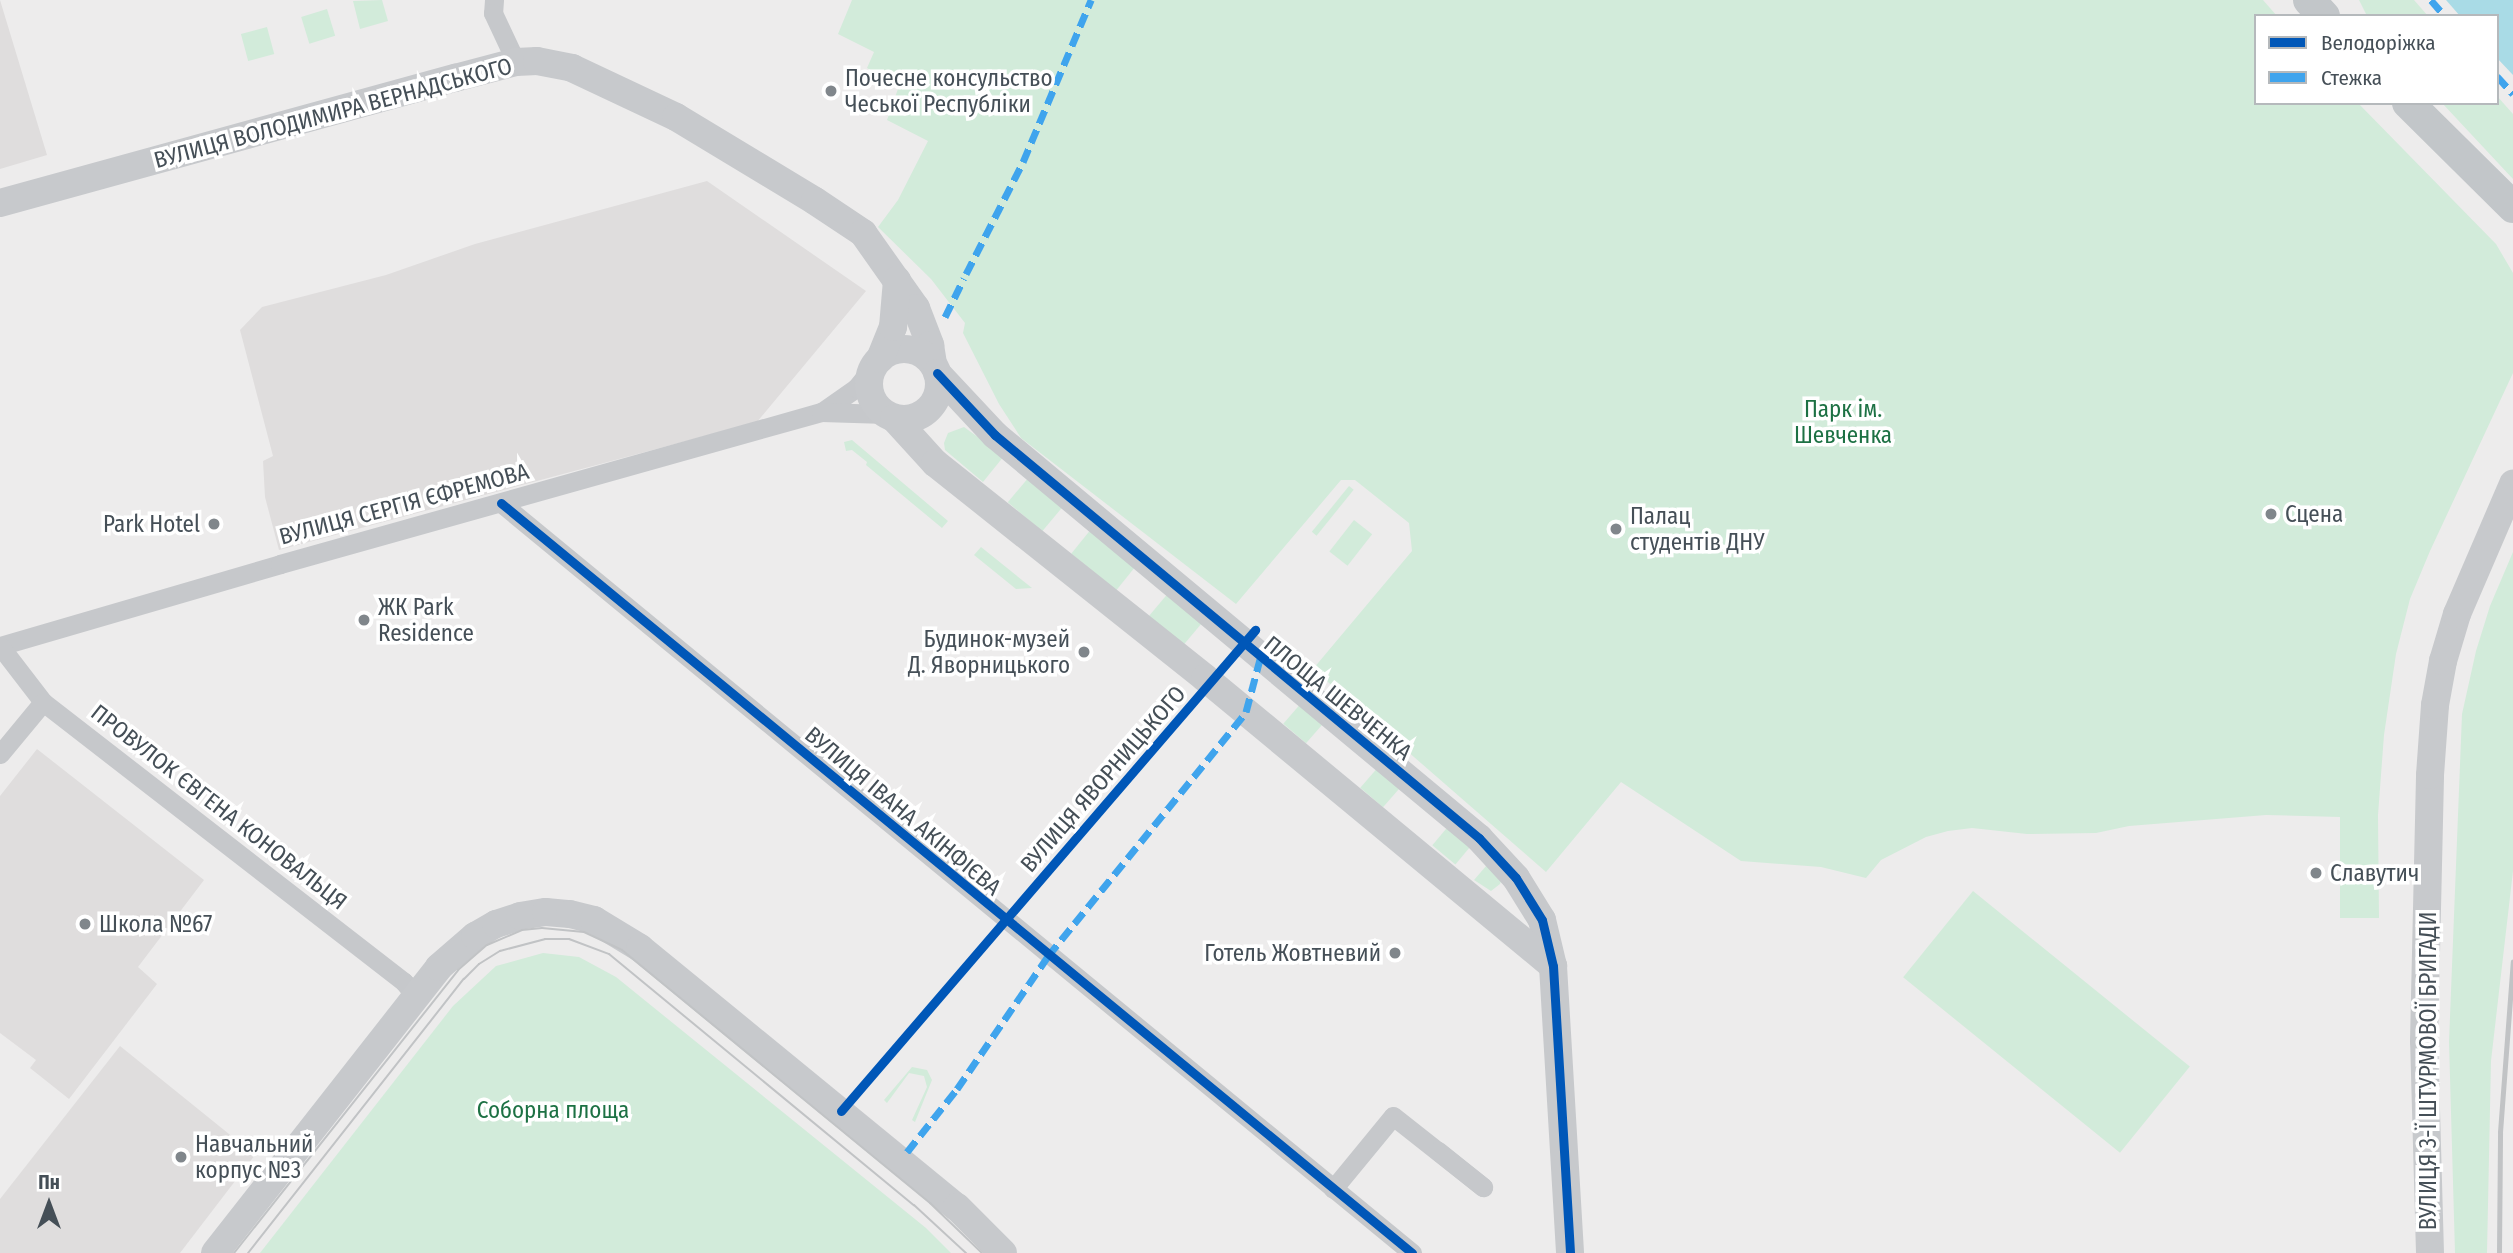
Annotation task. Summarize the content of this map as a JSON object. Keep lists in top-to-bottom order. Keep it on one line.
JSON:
{"streets":{"street":["ВУЛИЦЯ ВОЛОДИМИРА ВЕРНАДСЬКОГО","ВУЛИЦЯ СЕРГІЯ ЄФРЕМОВА","ПЛОЩА ШЕВЧЕНКА","ПРОВУЛОК ЄВГЕНА КОНОВАЛЬЦЯ","ВУЛИЦЯ ІВАНА АКІНФІЄВА","ВУЛИЦЯ 3-Ї ШТУРМОВОЇ БРИГАДИ"],"cycle path":["ВУЛИЦЯ ЯВОРНИЦЬКОГО"]},"crossings":[["ВУЛИЦЯ ВОЛОДИМИРА ВЕРНАДСЬКОГО","ВУЛИЦЯ СЕРГІЯ ЄФРЕМОВА"],["ВУЛИЦЯ ВОЛОДИМИРА ВЕРНАДСЬКОГО","ПЛОЩА ШЕВЧЕНКА"],["ВУЛИЦЯ СЕРГІЯ ЄФРЕМОВА","ПЛОЩА ШЕВЧЕНКА"],["ВУЛИЦЯ СЕРГІЯ ЄФРЕМОВА","ПРОВУЛОК ЄВГЕНА КОНОВАЛЬЦЯ"],["ВУЛИЦЯ СЕРГІЯ ЄФРЕМОВА","ВУЛИЦЯ ІВАНА АКІНФІЄВА"]],"parks":["Парк iм. Шевченка","Соборна площа"],"places":["Почесне консульство Чеської Республіки","Сцена","Park Hotel","Палац студентів ДНУ","ЖК Park Residence","Будинок-музей Д. Яворницького","Славутич","Школа №67","Готель Жовтневий","Навчальний корпус №3"],"legend":["Велодоріжка","Стежка"],"north":"top"}
